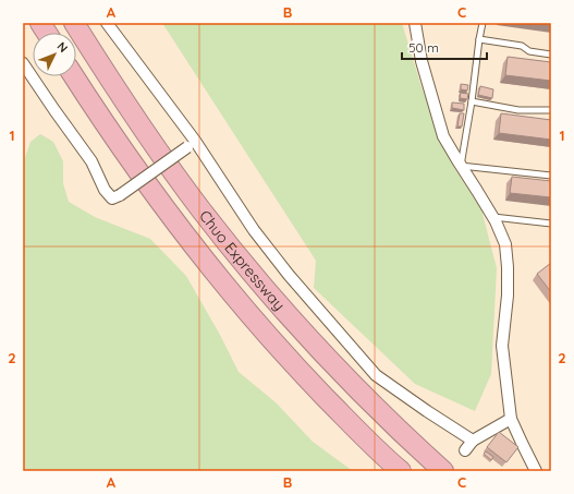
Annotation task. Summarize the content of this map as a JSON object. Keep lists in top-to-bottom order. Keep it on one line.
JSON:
{"streets":{"highway":["Chuo Expressway"]},"scale_bar":"50 m","north":"top right","grid":{"columns":["A","B","C"],"rows":["1","2"]}}
